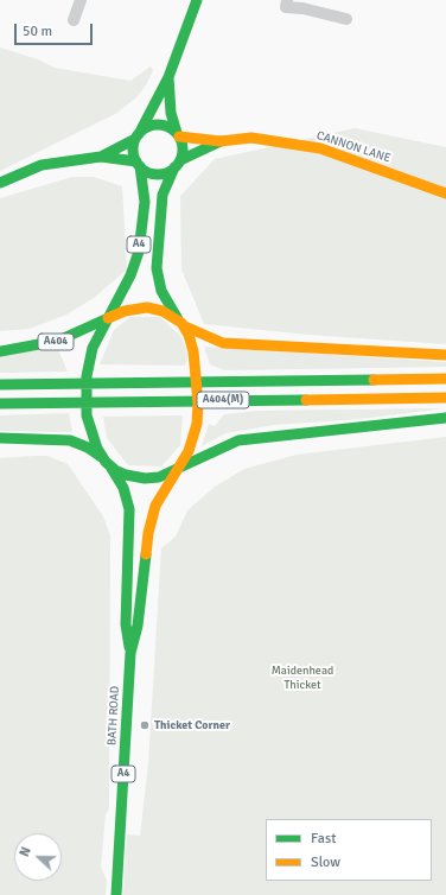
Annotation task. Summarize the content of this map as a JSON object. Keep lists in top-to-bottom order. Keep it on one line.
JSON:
{"streets":{"main road":["CANNON LANE","A4","A404","A404(M)","BATH ROAD"]},"crossings":[["CANNON LANE","A4"],["A4","A404"],["A4","BATH ROAD"],["A404","BATH ROAD"]],"parks":["Maidenhead Thicket"],"places":["Thicket Corner"],"legend":["Fast","Slow"],"scale_bar":"50 m","north":"left"}
